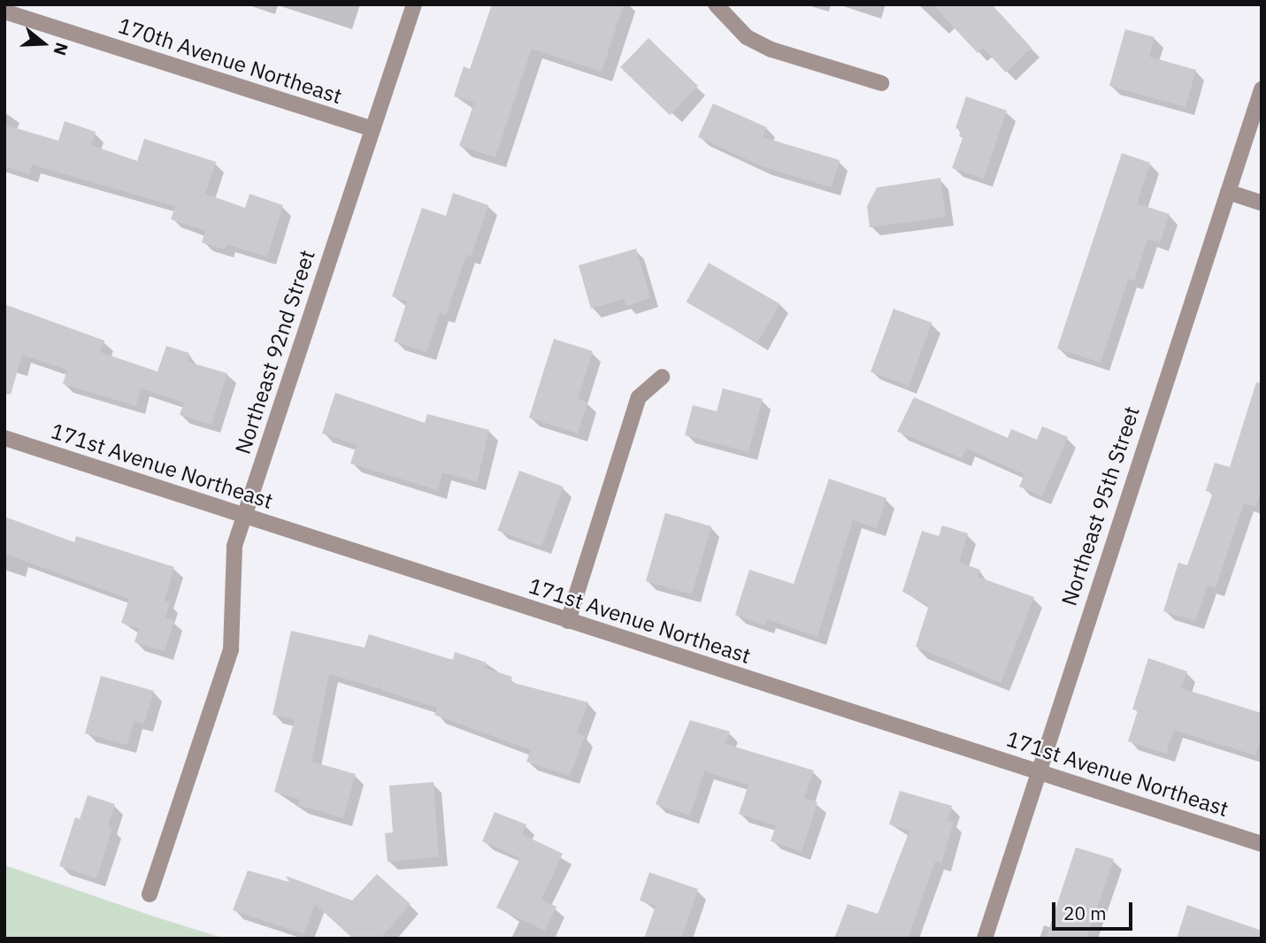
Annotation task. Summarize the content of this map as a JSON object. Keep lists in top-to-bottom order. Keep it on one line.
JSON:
{"streets":{"street":["170th Avenue Northeast","Northeast 92nd Street","171st Avenue Northeast","Northeast 95th Street"]},"crossings":[["170th Avenue Northeast","Northeast 92nd Street"],["Northeast 92nd Street","171st Avenue Northeast"],["171st Avenue Northeast","Northeast 95th Street"]],"scale_bar":"20 m","north":"right"}
